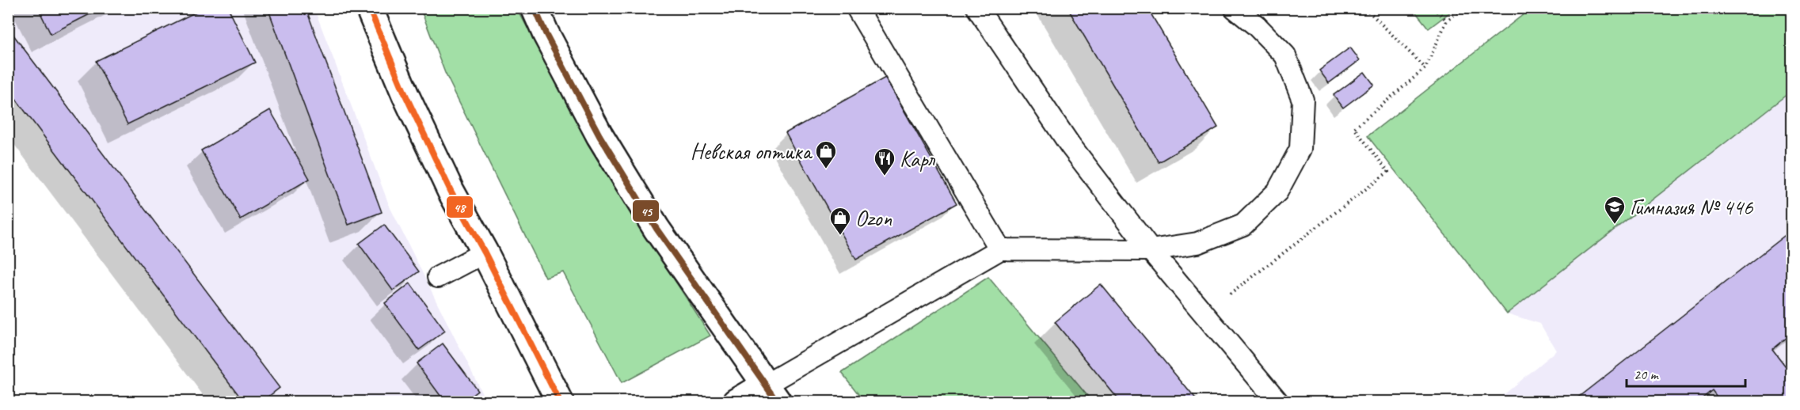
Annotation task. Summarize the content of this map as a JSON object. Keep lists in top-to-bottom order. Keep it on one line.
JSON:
{"places":{"shop":["Невская оптика","Ozon"],"restaurant":["Карл"],"school or university":["Гимназия № 446"]},"lines":["transit line 48","transit line 45"],"scale_bar":"20 m"}
